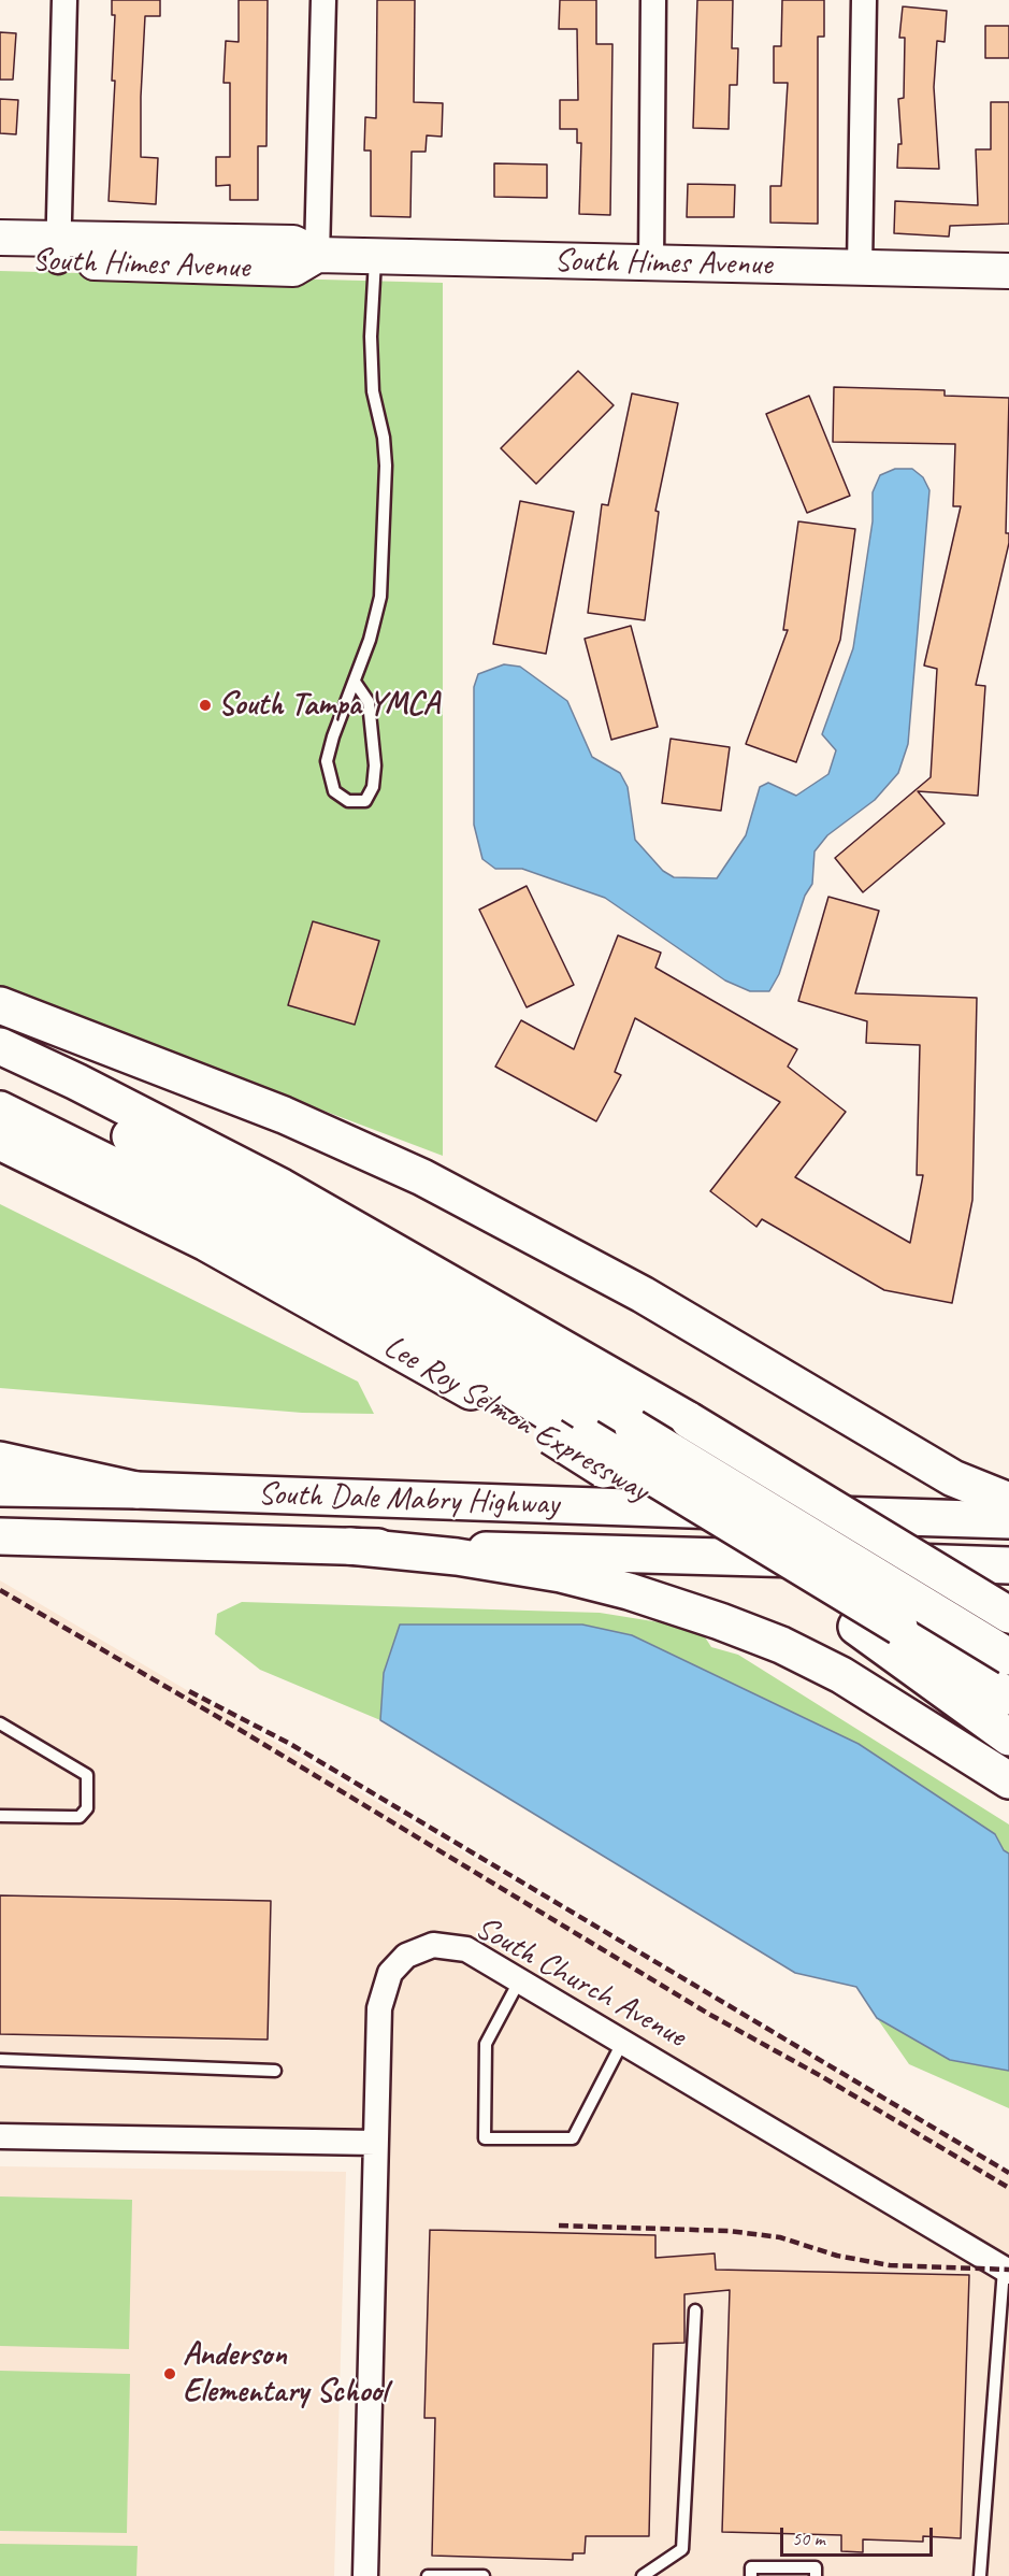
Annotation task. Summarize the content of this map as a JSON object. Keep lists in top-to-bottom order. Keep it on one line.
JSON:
{"streets":{"main road":["Lee Roy Selmon Expressway","South Dale Mabry Highway"],"street":["South Himes Avenue","South Church Avenue"]},"places":["South Tampa YMCA","Anderson Elementary School"],"scale_bar":"50 m"}
